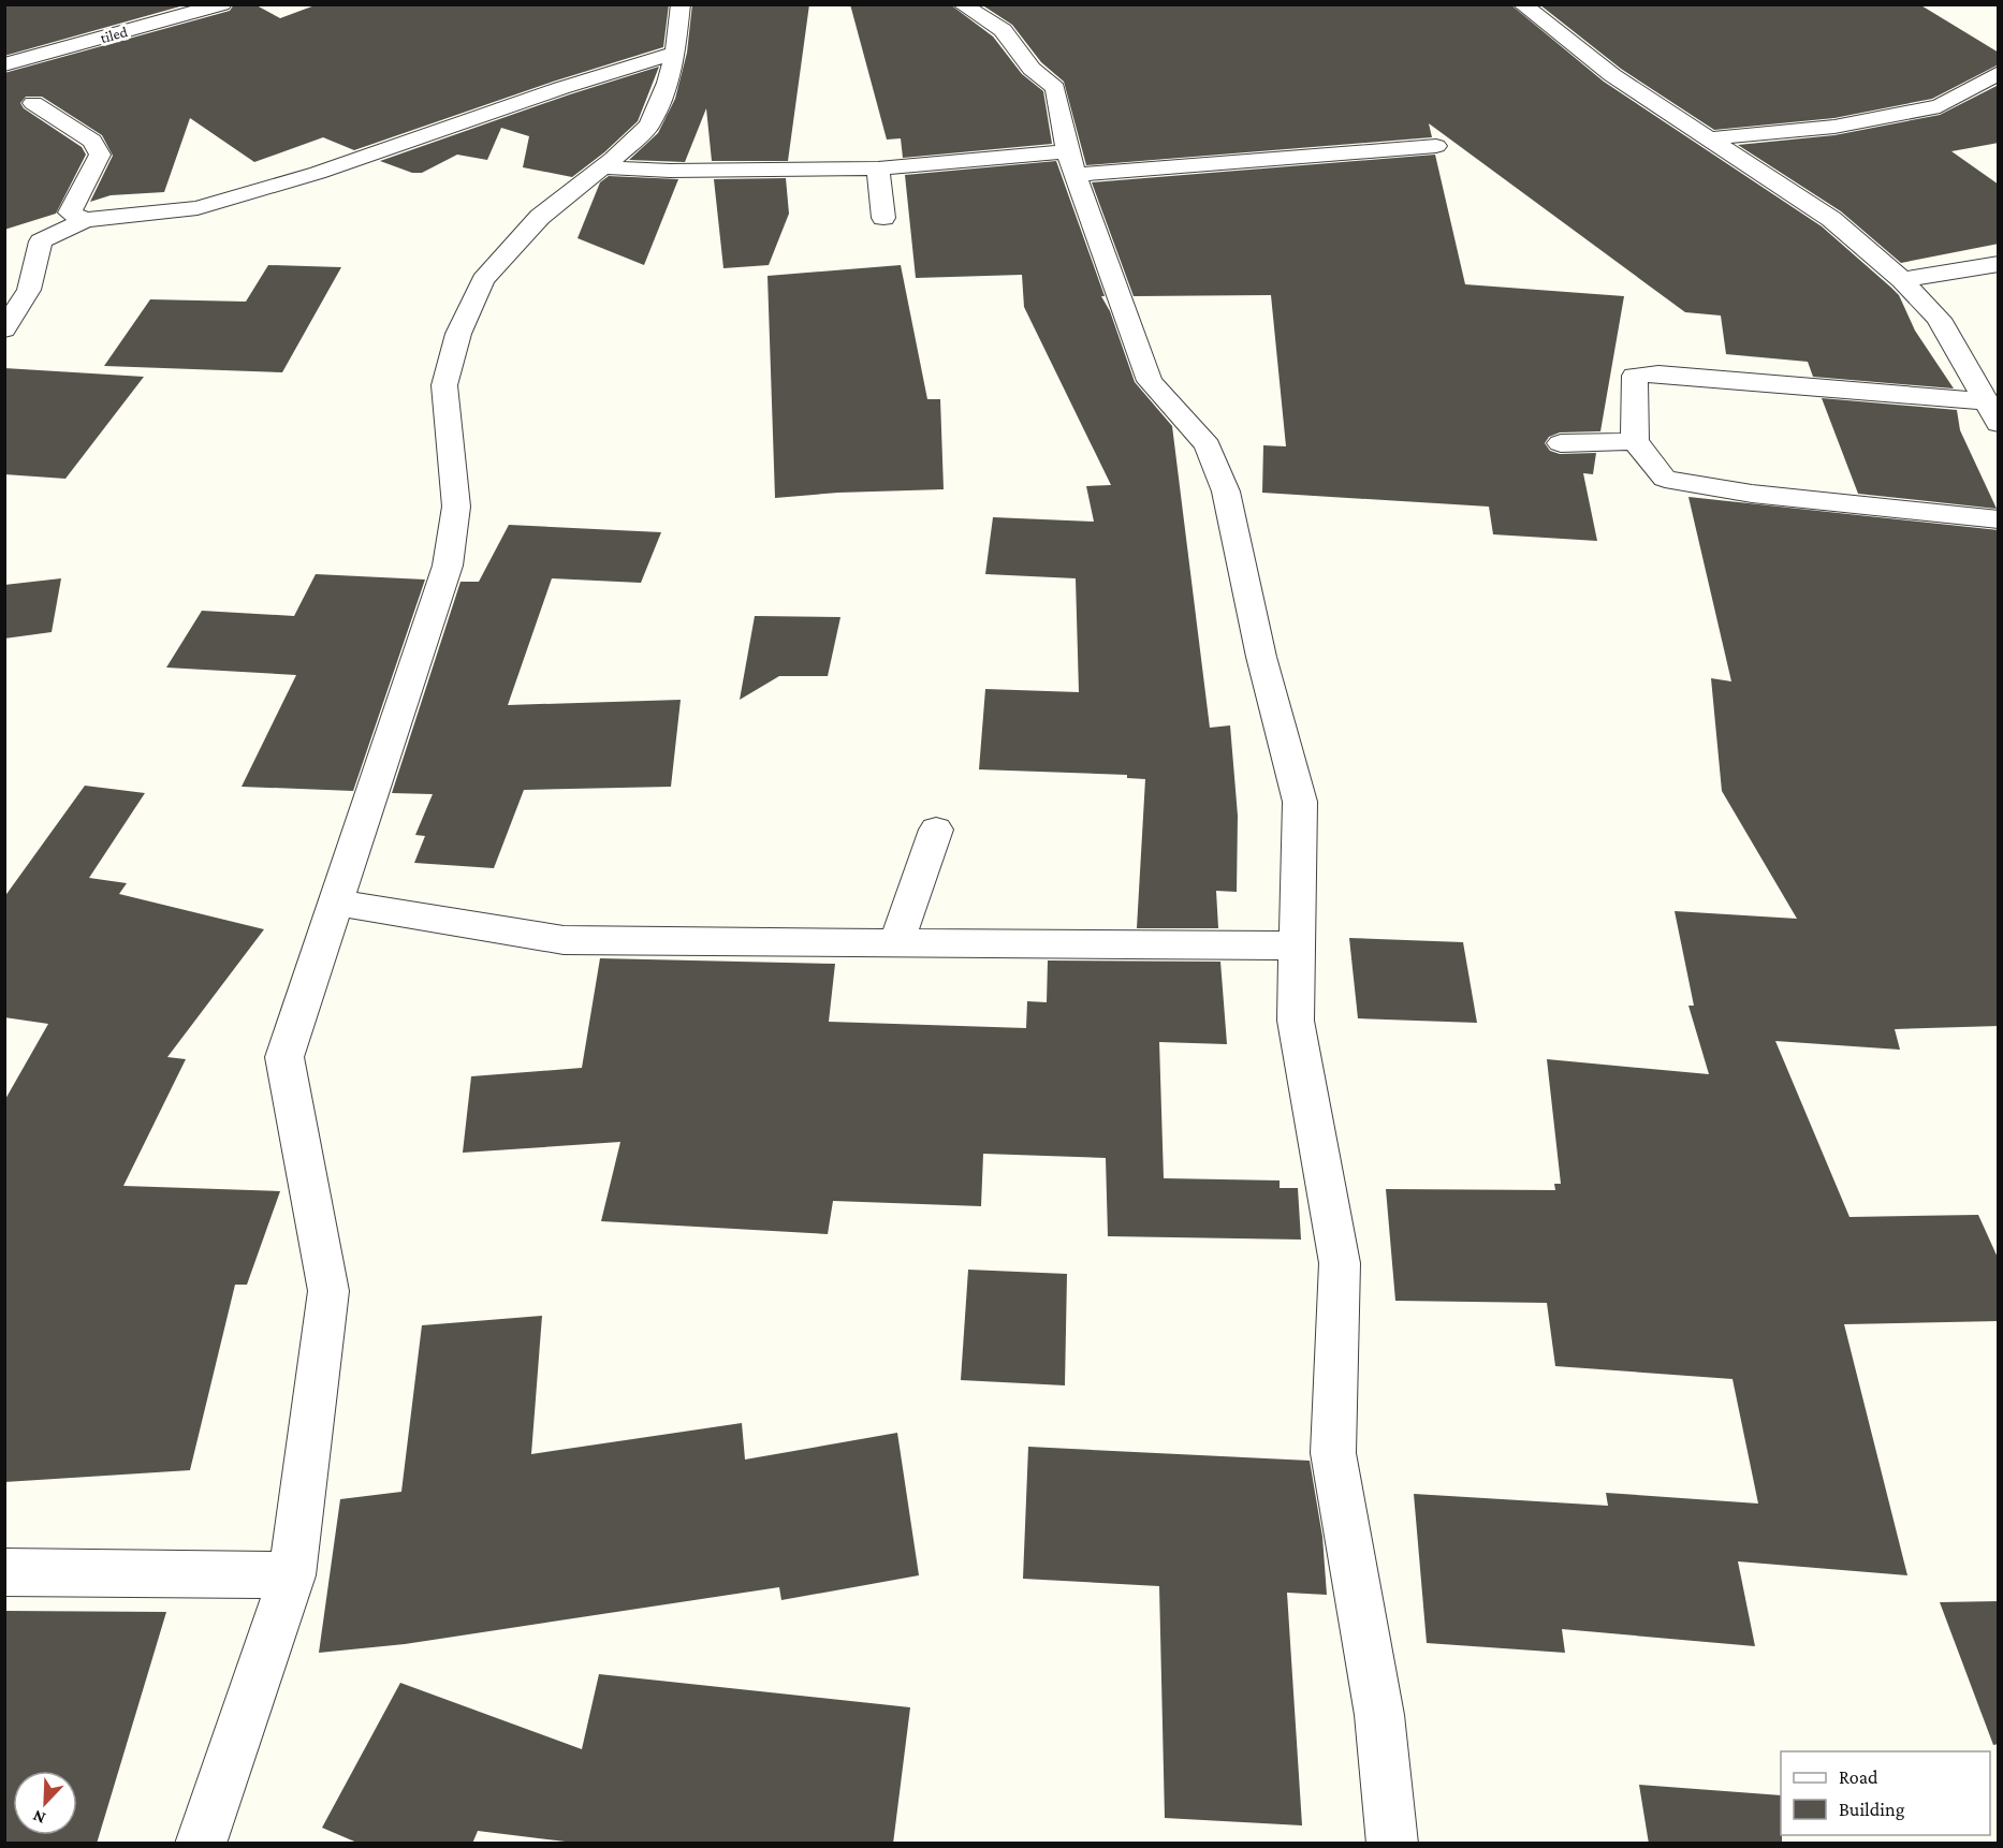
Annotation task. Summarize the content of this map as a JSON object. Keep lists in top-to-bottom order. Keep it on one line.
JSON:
{"streets":{"street":["tiled"]},"legend":["Road","Building"],"north":"bottom left"}
